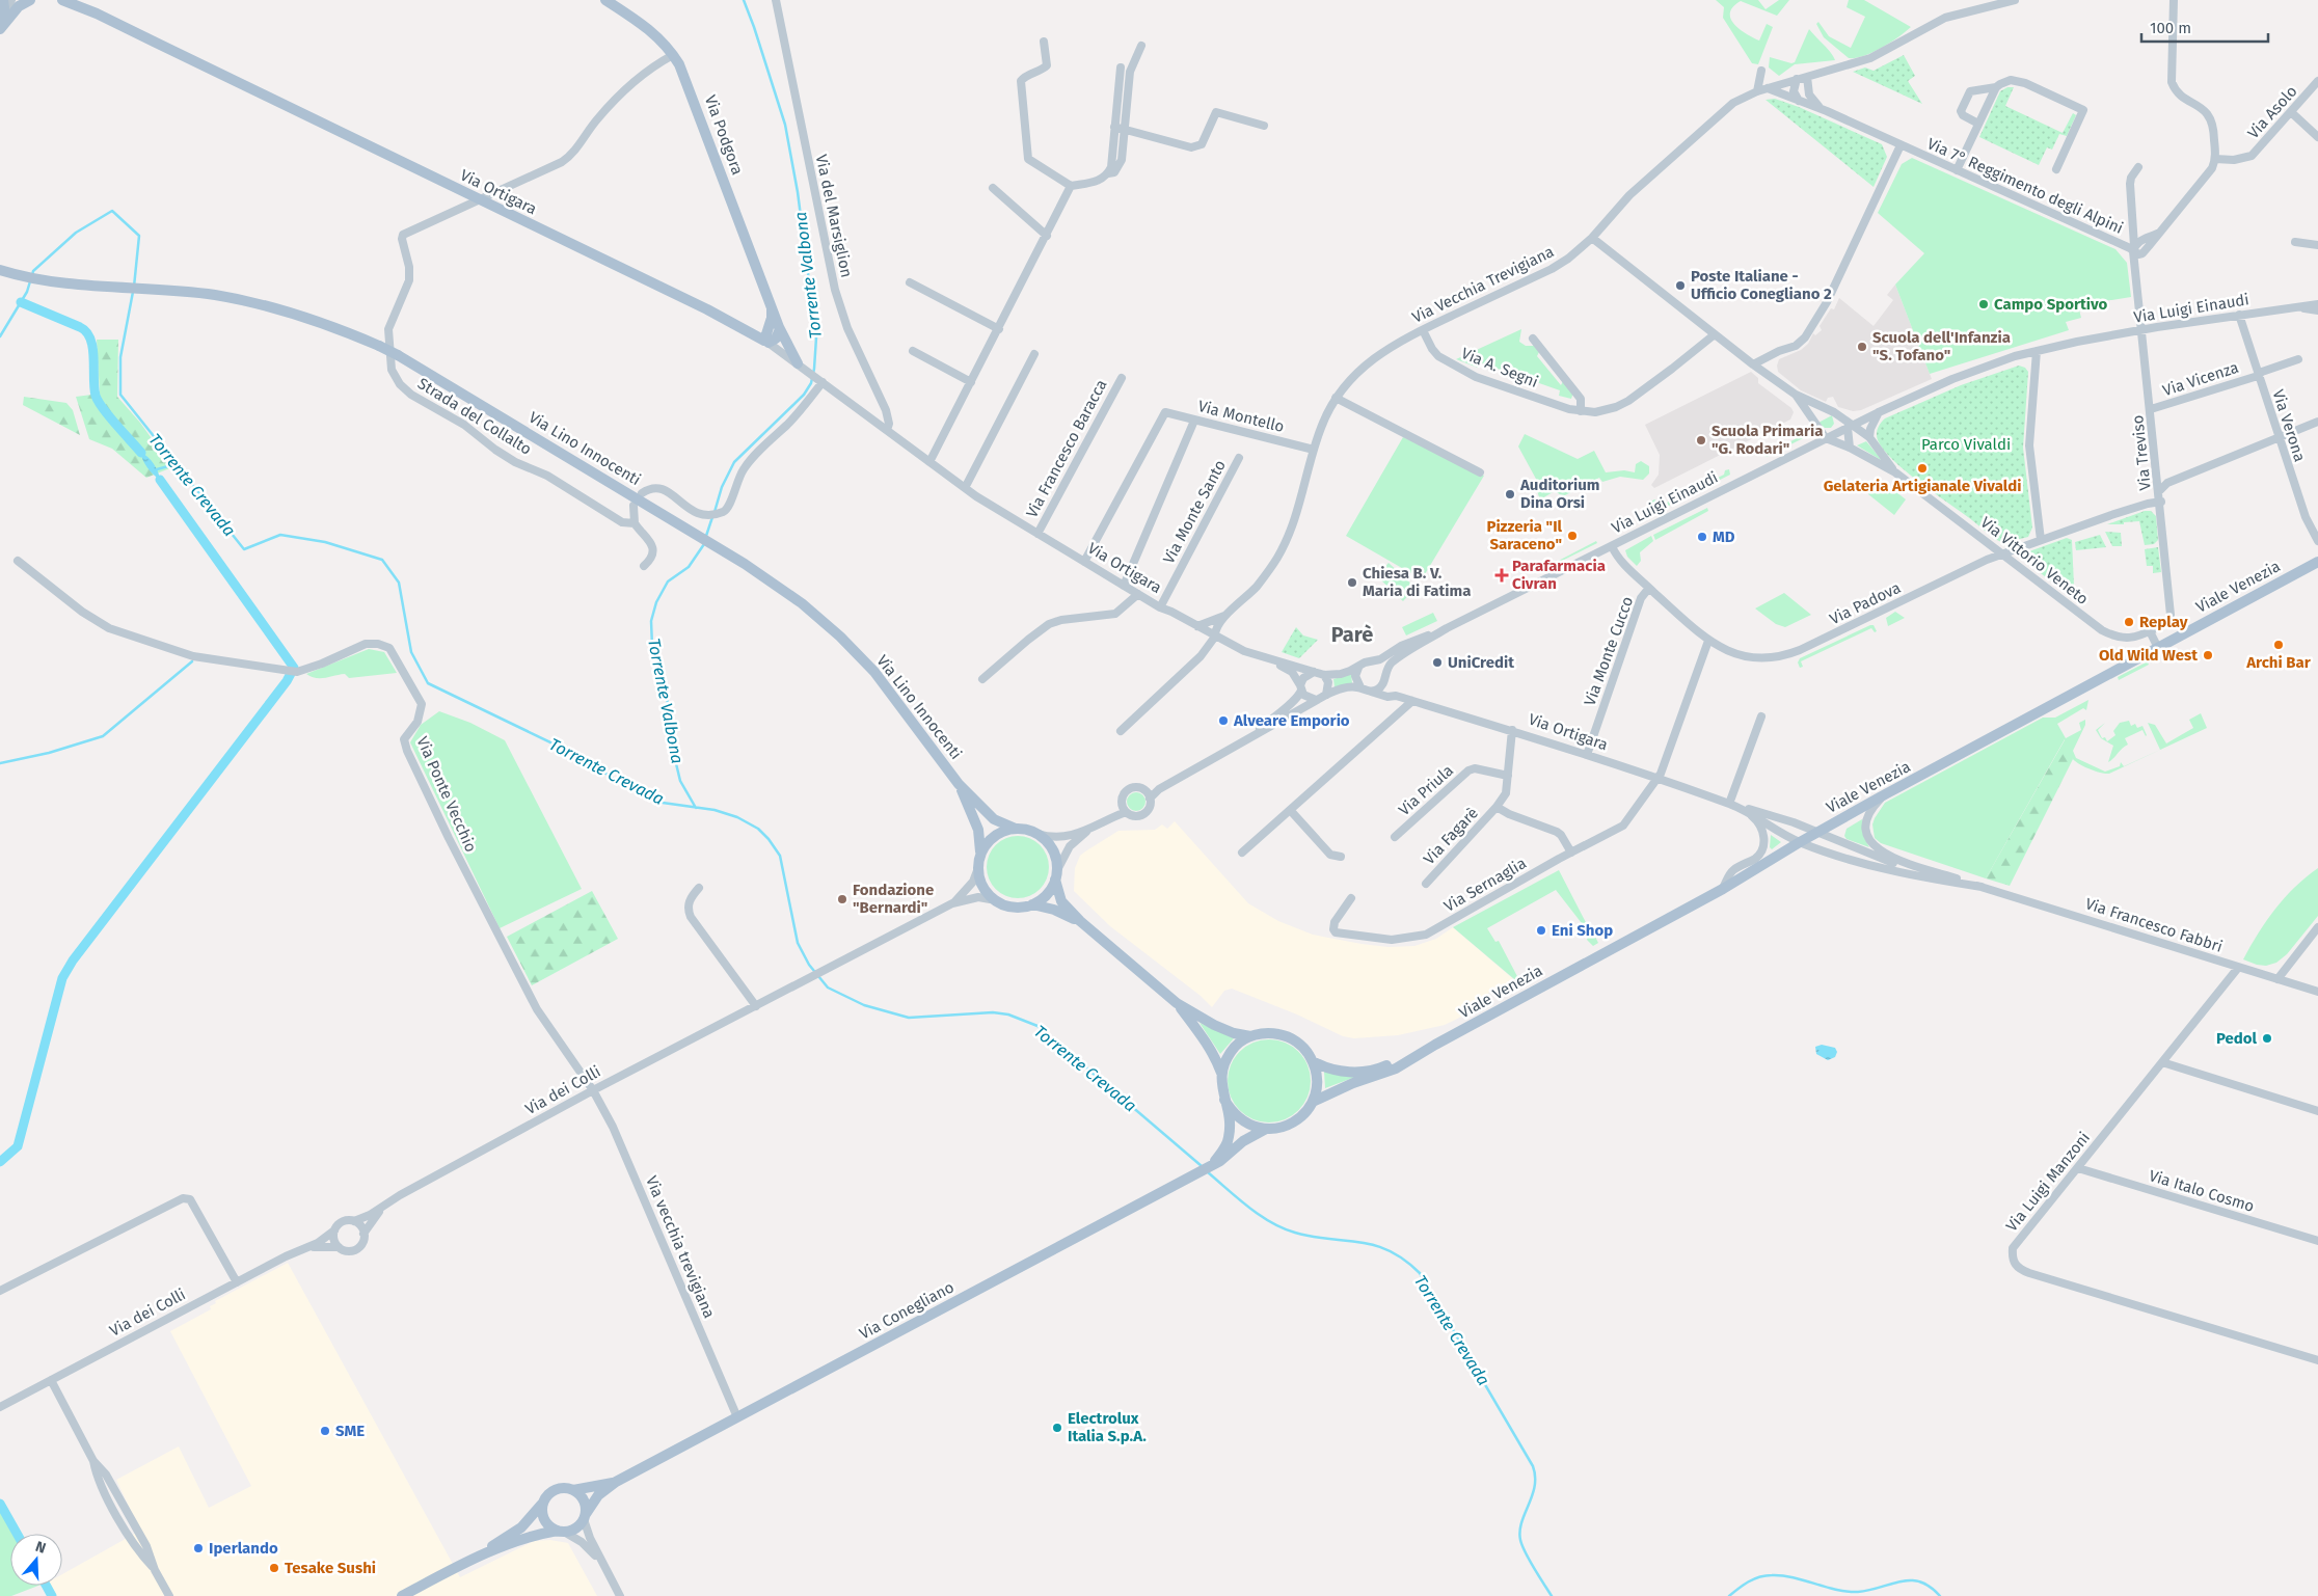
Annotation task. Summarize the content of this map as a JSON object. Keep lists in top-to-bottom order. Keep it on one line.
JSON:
{"streets":{"main road":["Via Podgora","Via Ortigara","Via Lino Innocenti","Viale Venezia","Via Conegliano"],"street":["Via Asolo","Via 7° Reggimento degli Alpini","Via del Marsiglion","Via Vecchia Trevigiana","Via Luigi Einaudi","Via A. Segni","Via Vicenza","Strada del Collalto","Via Montello","Via Verona","Via Francesco Baracca","Via Treviso","Via Monte Santo","Via Vittorio Veneto","Via Padova","Via Monte Cucco","Via Priula","Via Ponte Vecchio","Via Fagarè","Via Sernaglia","Via Francesco Fabbri","Via dei Colli","Via Luigi Manzoni","Via Italo Cosmo","Via vecchia trevigiana"]},"crossings":[["Via Podgora","Via Ortigara"],["Via Podgora","Strada del Collalto"],["Via 7° Reggimento degli Alpini","Via Vecchia Trevigiana"],["Via 7° Reggimento degli Alpini","Via Treviso"],["Via Ortigara","Via del Marsiglion"],["Via Ortigara","Via Vecchia Trevigiana"],["Via Ortigara","Via Luigi Einaudi"],["Via Ortigara","Strada del Collalto"],["Via Ortigara","Via Montello"],["Via Ortigara","Via Francesco Baracca"],["Via Ortigara","Via Monte Santo"],["Via Ortigara","Via Monte Cucco"],["Via Ortigara","Via Fagarè"],["Via Ortigara","Via Sernaglia"],["Via Ortigara","Via Francesco Fabbri"],["Via Vecchia Trevigiana","Via A. Segni"],["Via Vecchia Trevigiana","Via Montello"],["Via Vecchia Trevigiana","Via Vittorio Veneto"],["Via Luigi Einaudi","Via Verona"],["Via Luigi Einaudi","Via Treviso"],["Via Luigi Einaudi","Via Vittorio Veneto"],["Via Luigi Einaudi","Via Padova"],["Via A. Segni","Via Vittorio Veneto"],["Via Vicenza","Via Verona"],["Via Vicenza","Via Treviso"],["Via Treviso","Via Vittorio Veneto"],["Via Treviso","Via Padova"],["Via Vittorio Veneto","Via Padova"],["Viale Venezia","Via Francesco Fabbri"],["Viale Venezia","Via Conegliano"],["Via Padova","Via Monte Cucco"],["Via Padova","Via Sernaglia"],["Via Priula","Via Fagarè"],["Via Ponte Vecchio","Via dei Colli"],["Via Ponte Vecchio","Via vecchia trevigiana"],["Via Fagarè","Via Sernaglia"],["Via Francesco Fabbri","Via Luigi Manzoni"],["Via dei Colli","Via vecchia trevigiana"],["Via Luigi Manzoni","Via Italo Cosmo"],["Via vecchia trevigiana","Via Conegliano"]],"districts":["Parè"],"water":["Torrente Valbona","Torrente Crevada"],"parks":["Parco Vivaldi"],"places":{"other":["Poste Italiane - Ufficio Conegliano 2","Campo Sportivo","Scuola dell'Infanzia \"S. Tofano\"","Scuola Primaria \"G. Rodari\"","Gelateria Artigianale Vivaldi","Auditorium Dina Orsi","Pizzeria \"Il Saraceno\"","MD","Chiesa B. V. Maria di Fatima","Replay","Archi Bar","Old Wild West","UniCredit","Alveare Emporio","Fondazione \"Bernardi\"","Eni Shop","Pedol","Electrolux Italia S.p.A.","SME","Iperlando","Tesake Sushi"],"health":["Parafarmacia Civran"]},"scale_bar":"100 m","north":"top"}
